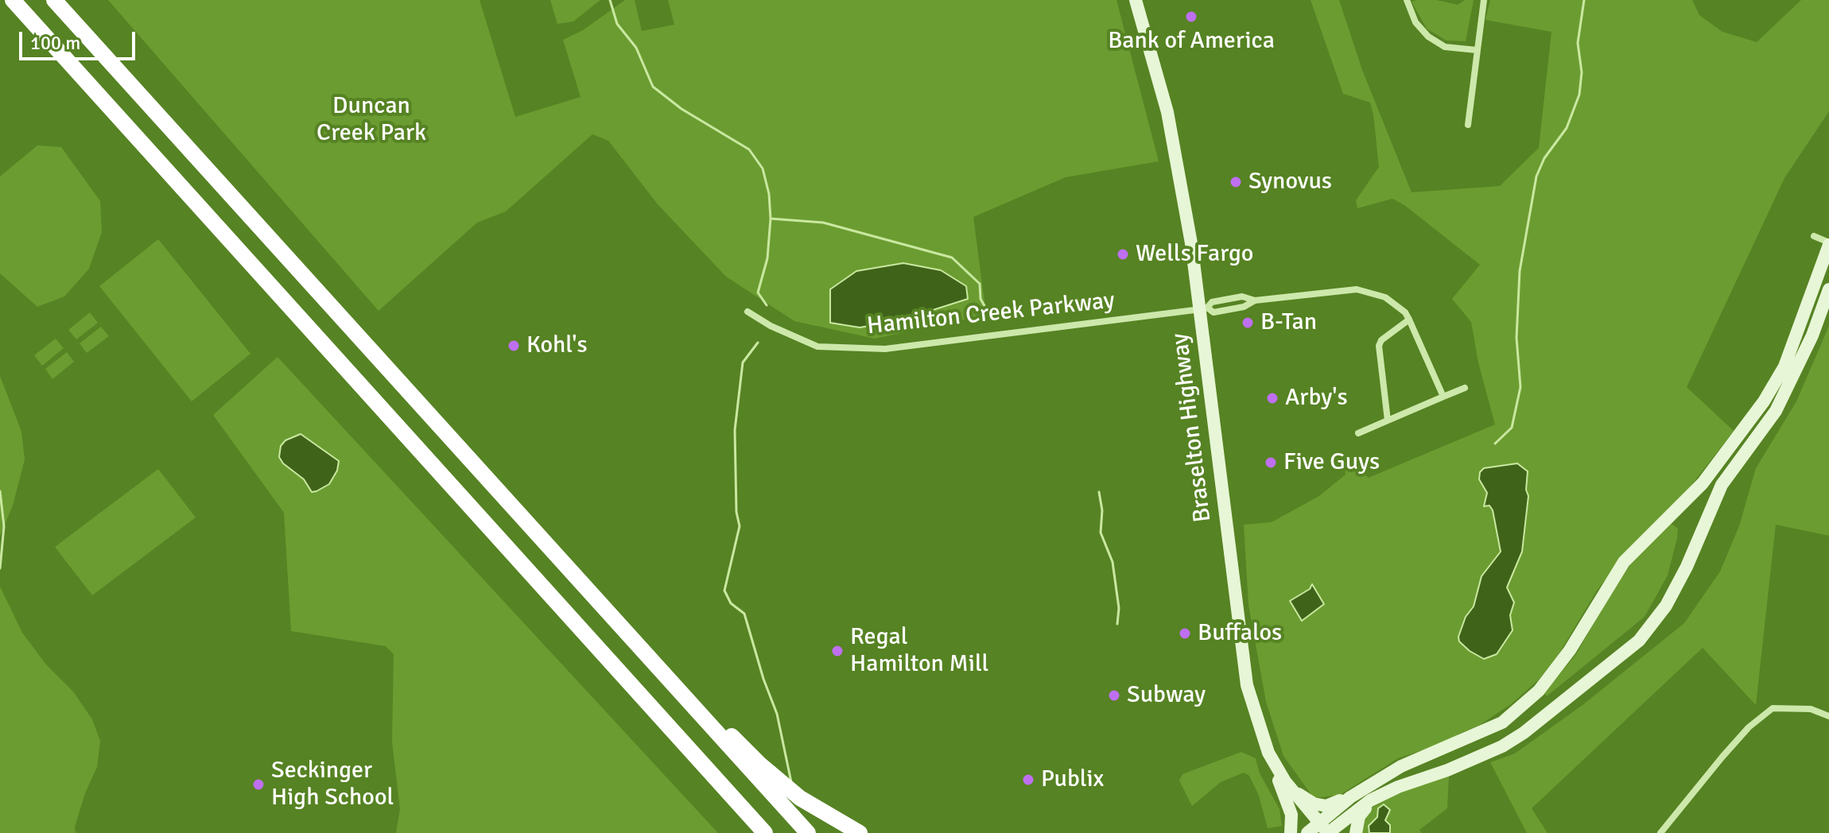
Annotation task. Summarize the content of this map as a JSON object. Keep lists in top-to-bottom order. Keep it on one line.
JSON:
{"streets":{"street":["Hamilton Creek Parkway","Braselton Highway"]},"crossings":[["Hamilton Creek Parkway","Braselton Highway"]],"parks":["Duncan Creek Park"],"places":["Bank of America","Synovus","Wells Fargo","B-Tan","Kohl's","Arby's","Five Guys","Buffalos","Regal Hamilton Mill","Subway","Publix","Seckinger High School"],"scale_bar":"100 m"}
